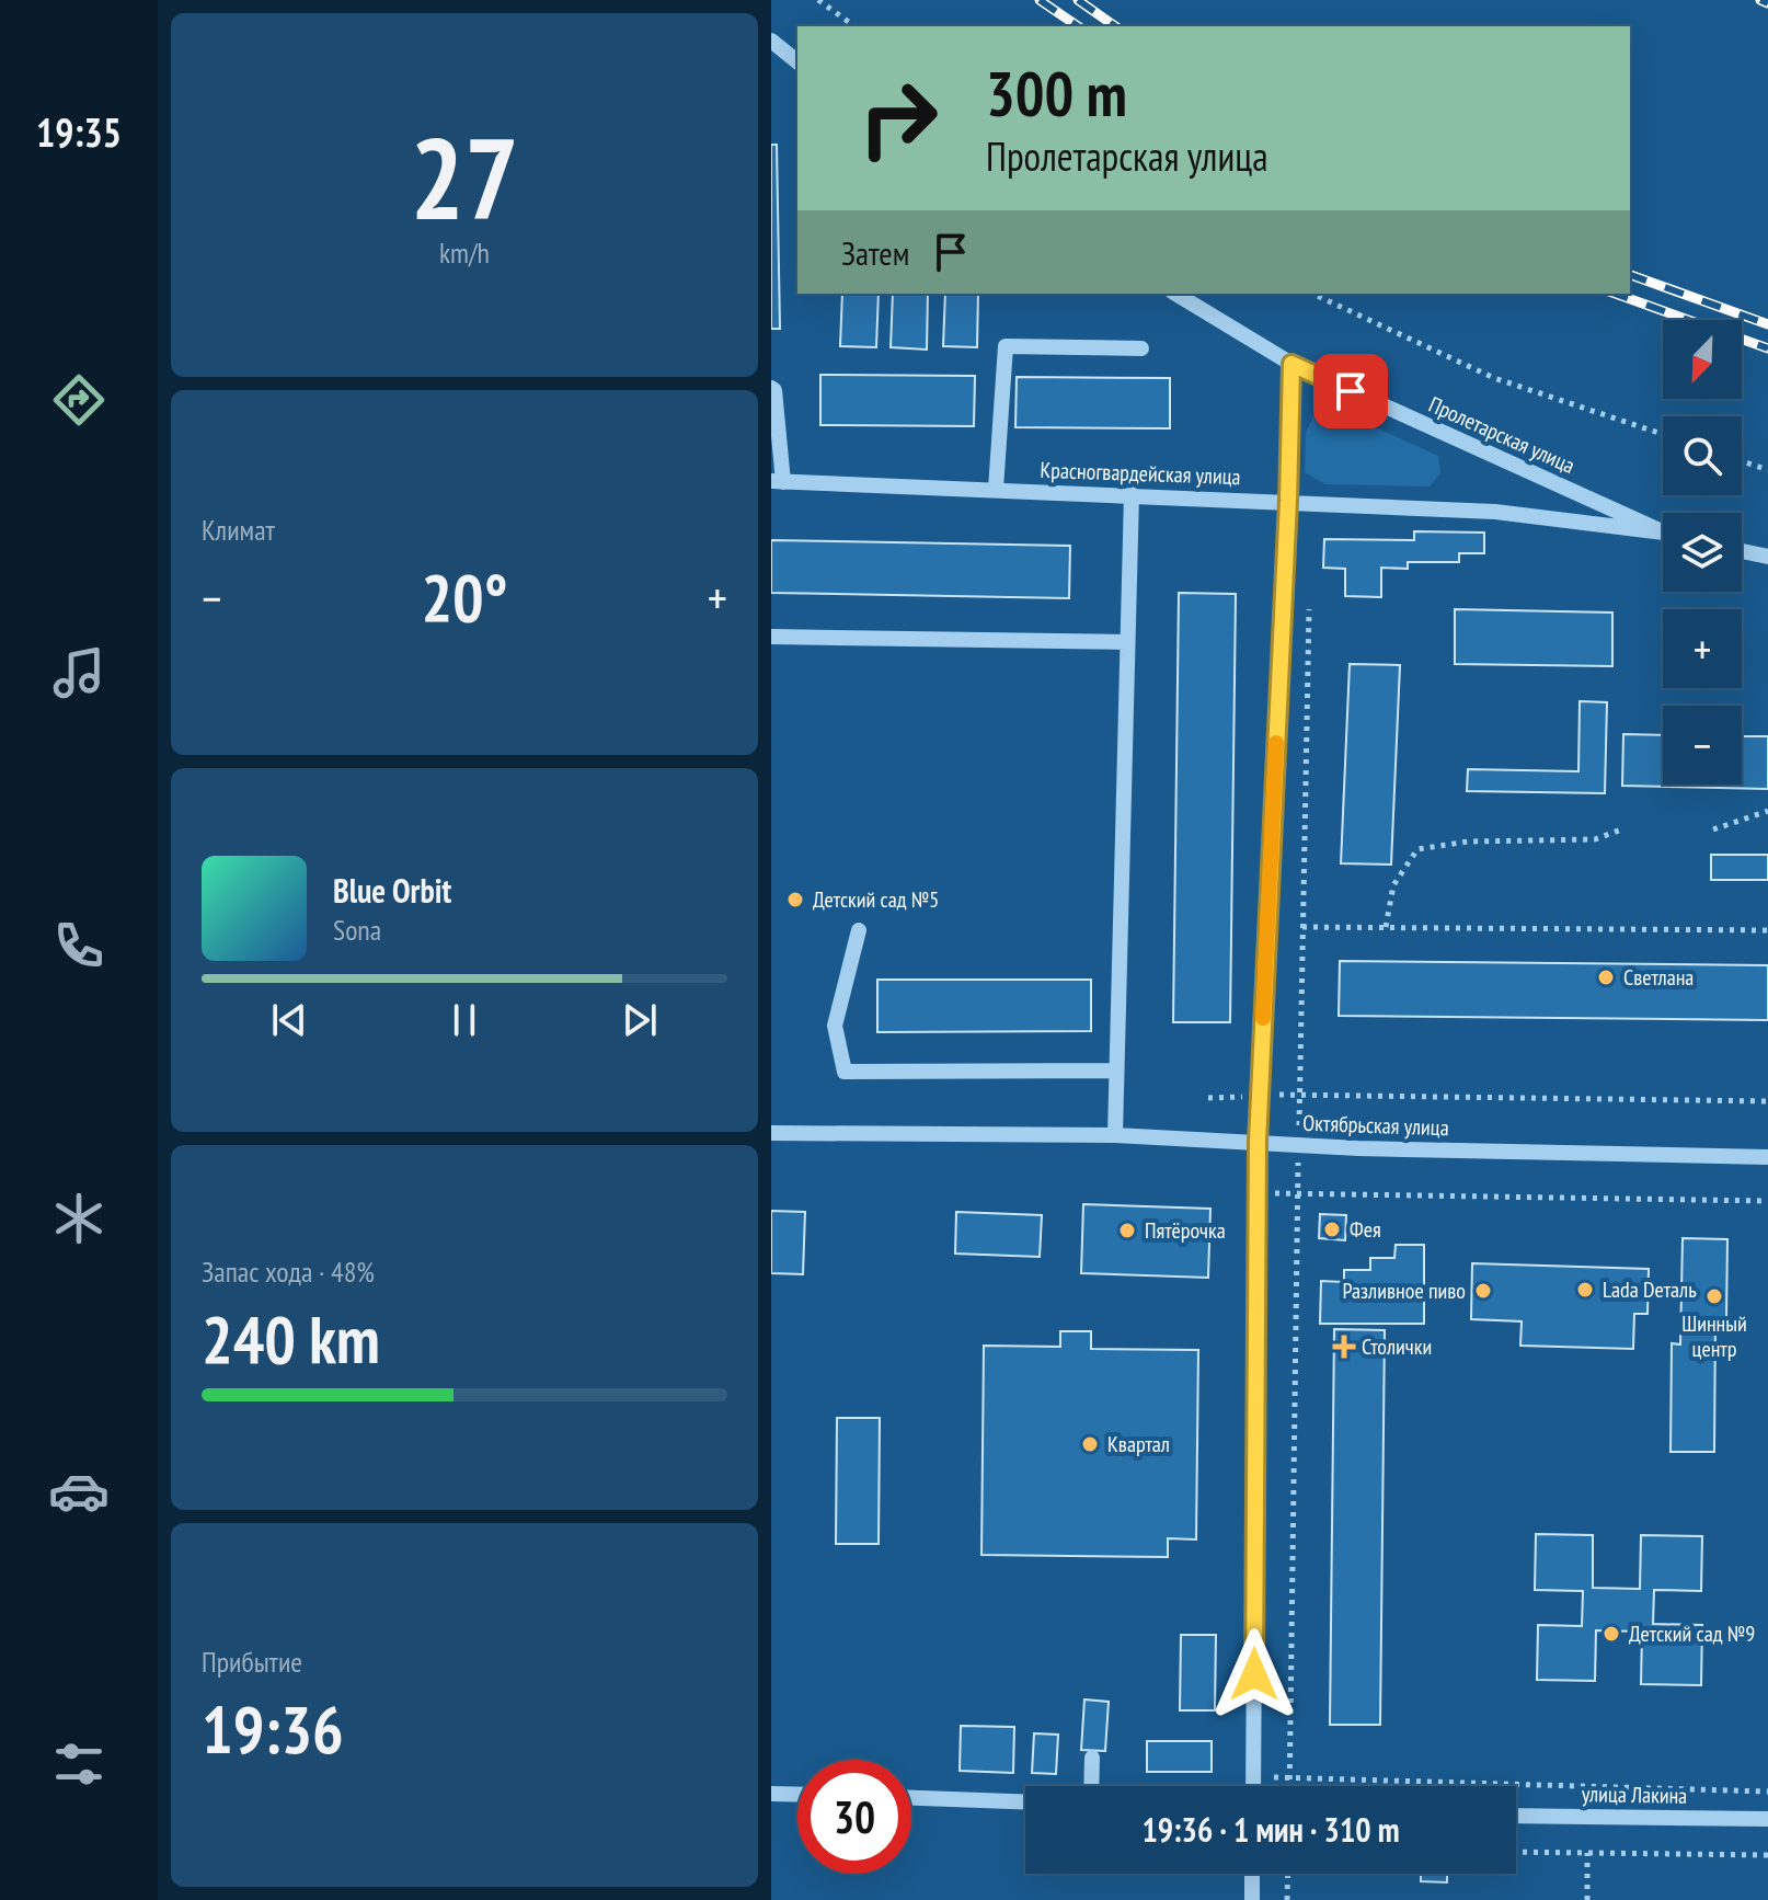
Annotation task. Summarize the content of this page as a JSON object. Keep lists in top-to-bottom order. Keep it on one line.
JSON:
{"streets":{"street":["Пролетарская улица","Красногвардейская улица","Октябрьская улица","улица Лакина"]},"places":{"other":["Детский сад №5","Светлана","Фея","Пятёрочка","Lada Dеталь","Разливное пиво","Шинный центр","Квартал","Детский сад №9"],"health":["Столички"]},"north":"bottom left","page":{"tabs":"19:35","tile":[["27","km/h"],"Климат",["Запас хода · 48%","240 km"],["Прибытие","19:36"]],"turn":["300 m","Пролетарская улица"],"then":"Затем","map_buttons":["+","−"],"heat":["−","20°","+"],"song":["Blue Orbit","Sona"],"limit":"30","trip":"19:36 · 1 мин · 310 m"}}
